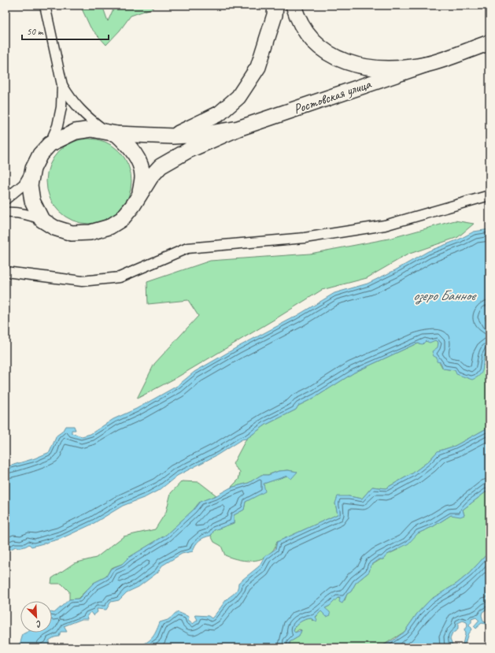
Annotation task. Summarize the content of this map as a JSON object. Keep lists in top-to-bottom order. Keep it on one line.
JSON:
{"streets":{"main road":["Ростовская улица"]},"water":["озеро Банное"],"scale_bar":"50 m","north":"bottom right"}
